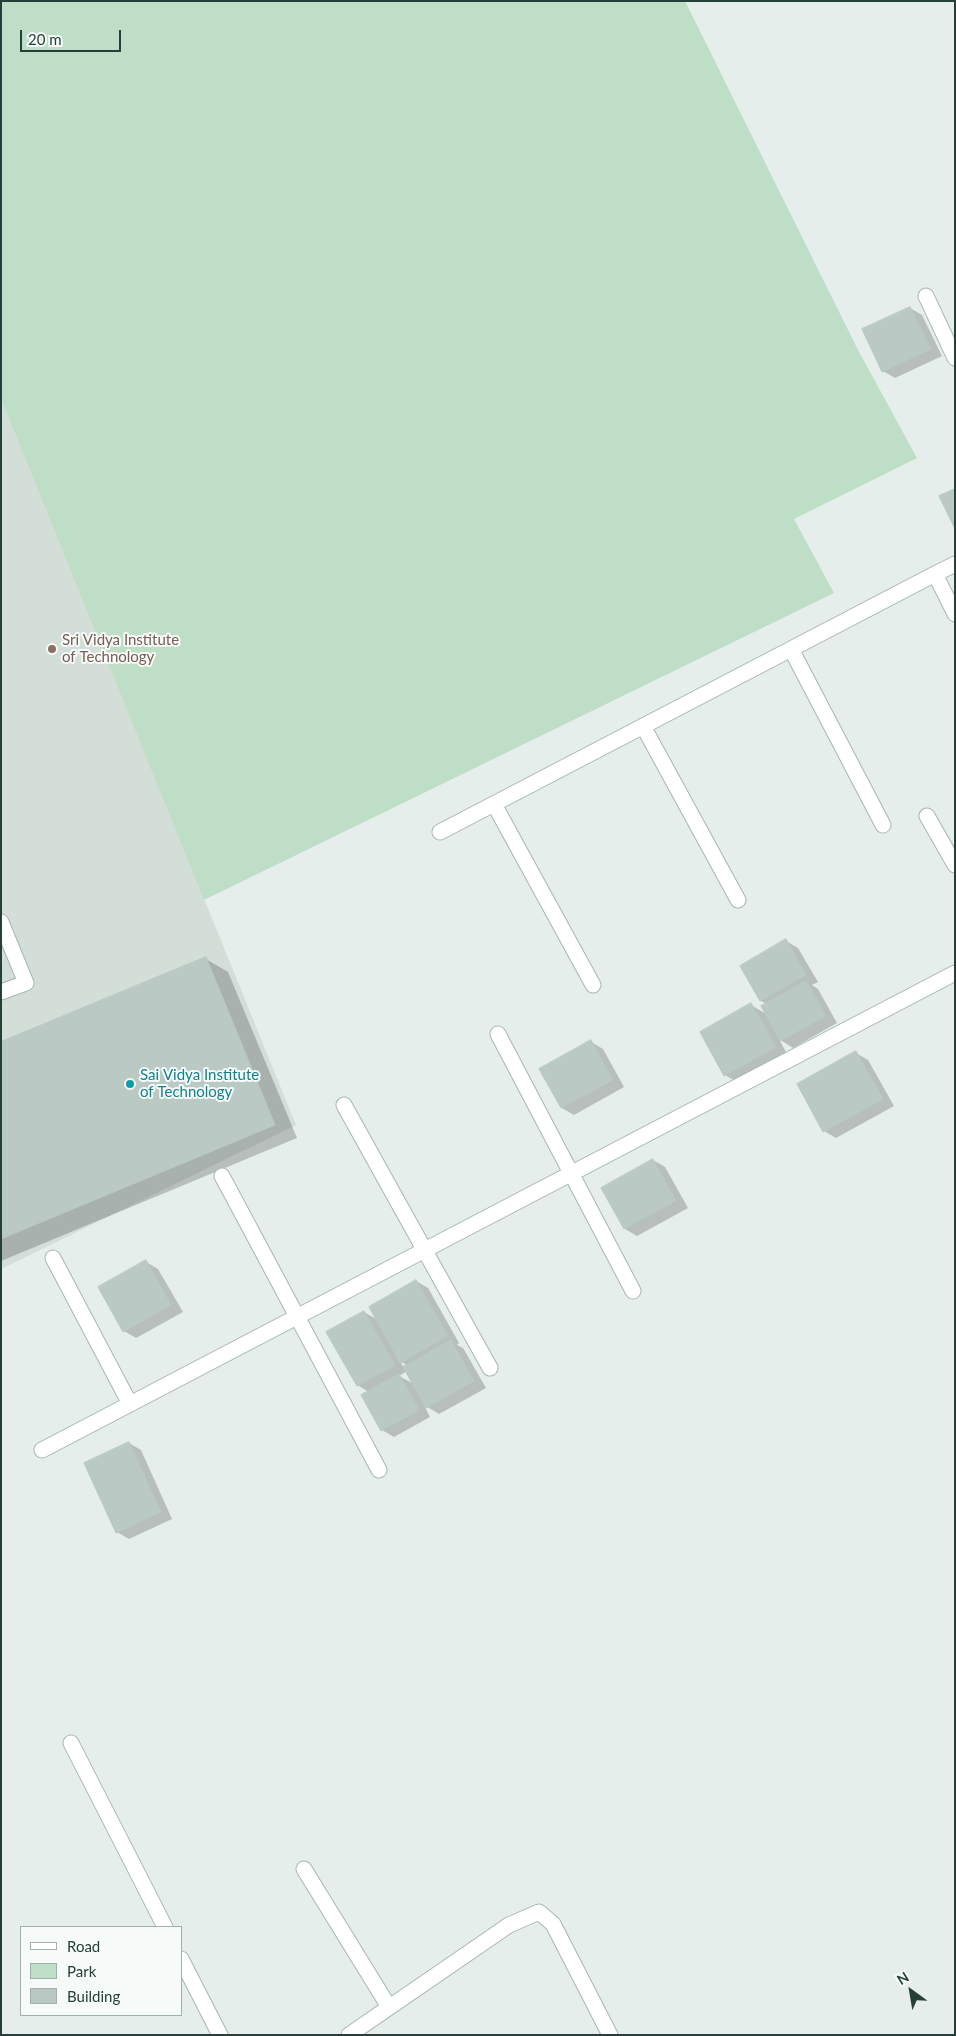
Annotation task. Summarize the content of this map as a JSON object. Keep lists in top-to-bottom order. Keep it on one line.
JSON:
{"places":["Sri Vidya Institute of Technology","Sai Vidya Institute of Technology"],"legend":["Road","Park","Building"],"scale_bar":"20 m","north":"top left"}
